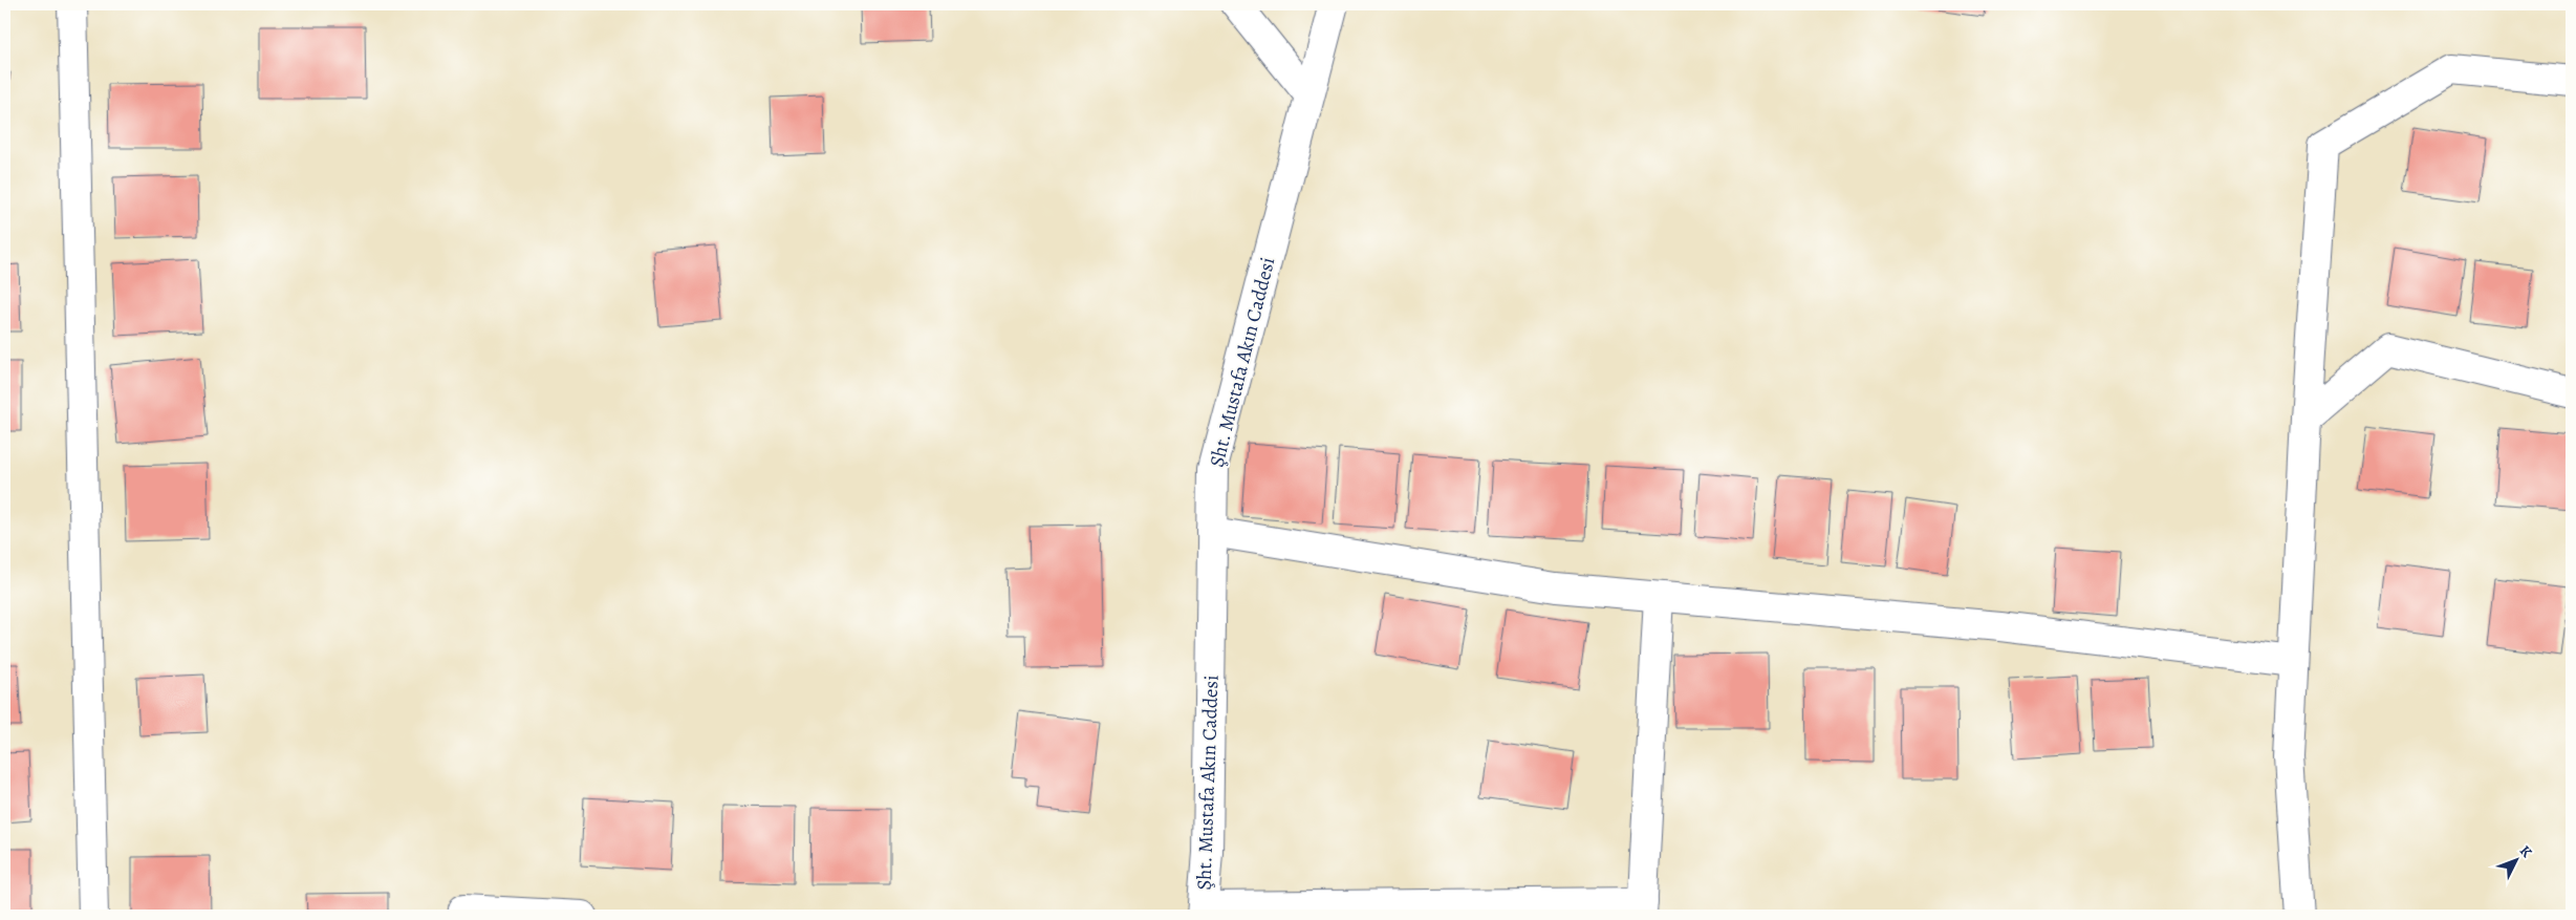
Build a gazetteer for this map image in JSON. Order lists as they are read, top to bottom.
{
  "streets": {
    "street": ["Şht. Mustafa Akın Caddesi"]
  },
  "north": "top right"
}
